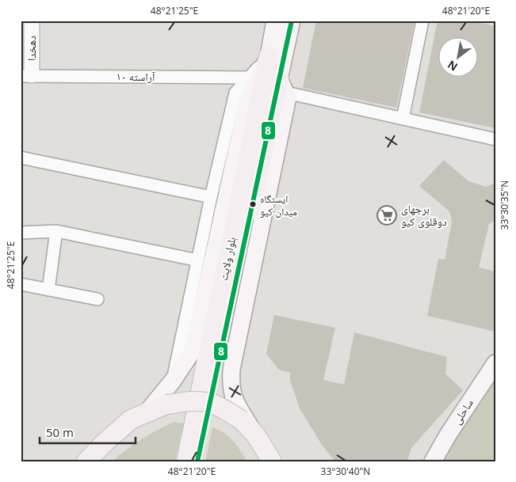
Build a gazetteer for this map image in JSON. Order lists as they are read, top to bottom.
{
  "streets": {
    "main road": ["بلوار ولایت", "ساحلی"],
    "street": ["دهخدا", "آراسته ۱۰"]
  },
  "crossings": [
    ["دهخدا", "آراسته ۱۰"]
  ],
  "places": {
    "other": ["ایستگاه میدان کیو"],
    "supermarket": ["برجهای دوقلوی کیو"]
  },
  "lines": ["transit line 8"],
  "scale_bar": "50 m",
  "north": "bottom left",
  "coordinates": [
    "48°21'25\"E",
    "48°21'20\"E",
    "33°30'35\"N",
    "33°30'40\"N"
  ]
}
